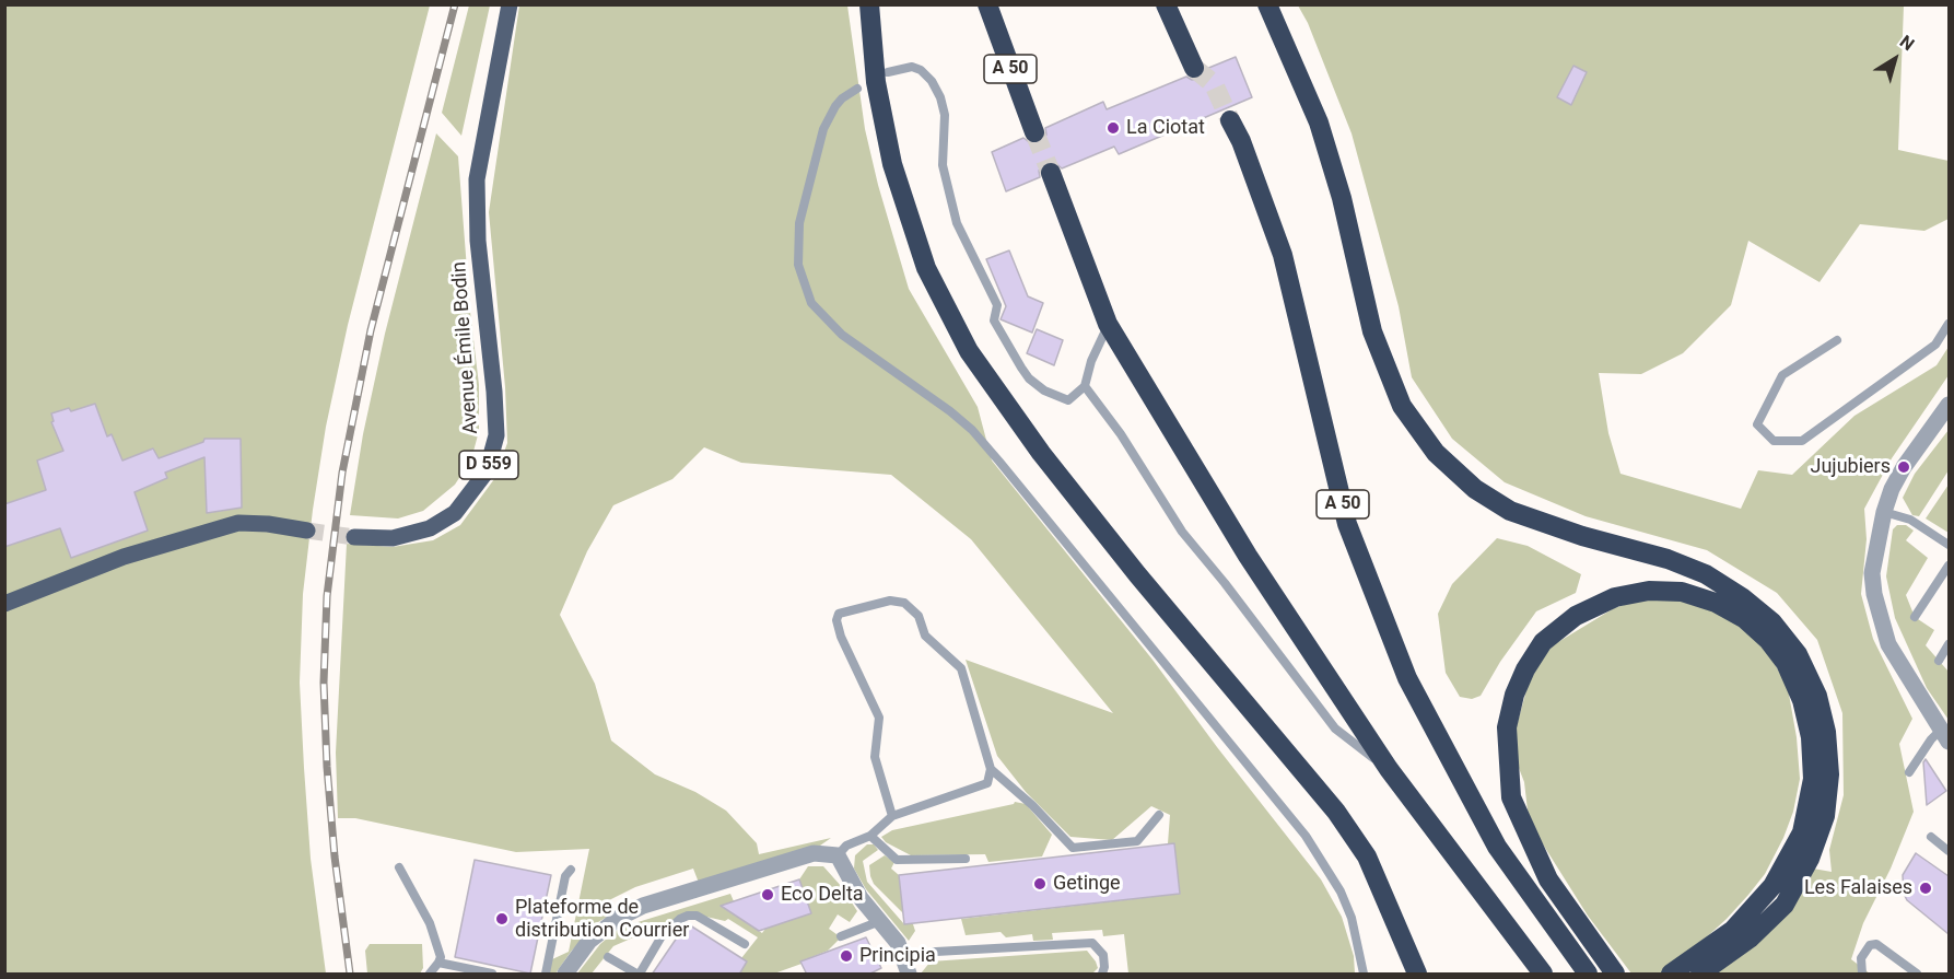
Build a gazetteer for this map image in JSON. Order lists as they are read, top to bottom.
{
  "streets": {
    "highway": ["A 50"],
    "main road": ["Avenue Émile Bodin", "D 559"]
  },
  "places": [
    "La Ciotat",
    "Jujubiers",
    "Getinge",
    "Les Falaises",
    "Eco Delta",
    "Plateforme de distribution Courrier",
    "Principia"
  ],
  "north": "top right"
}
